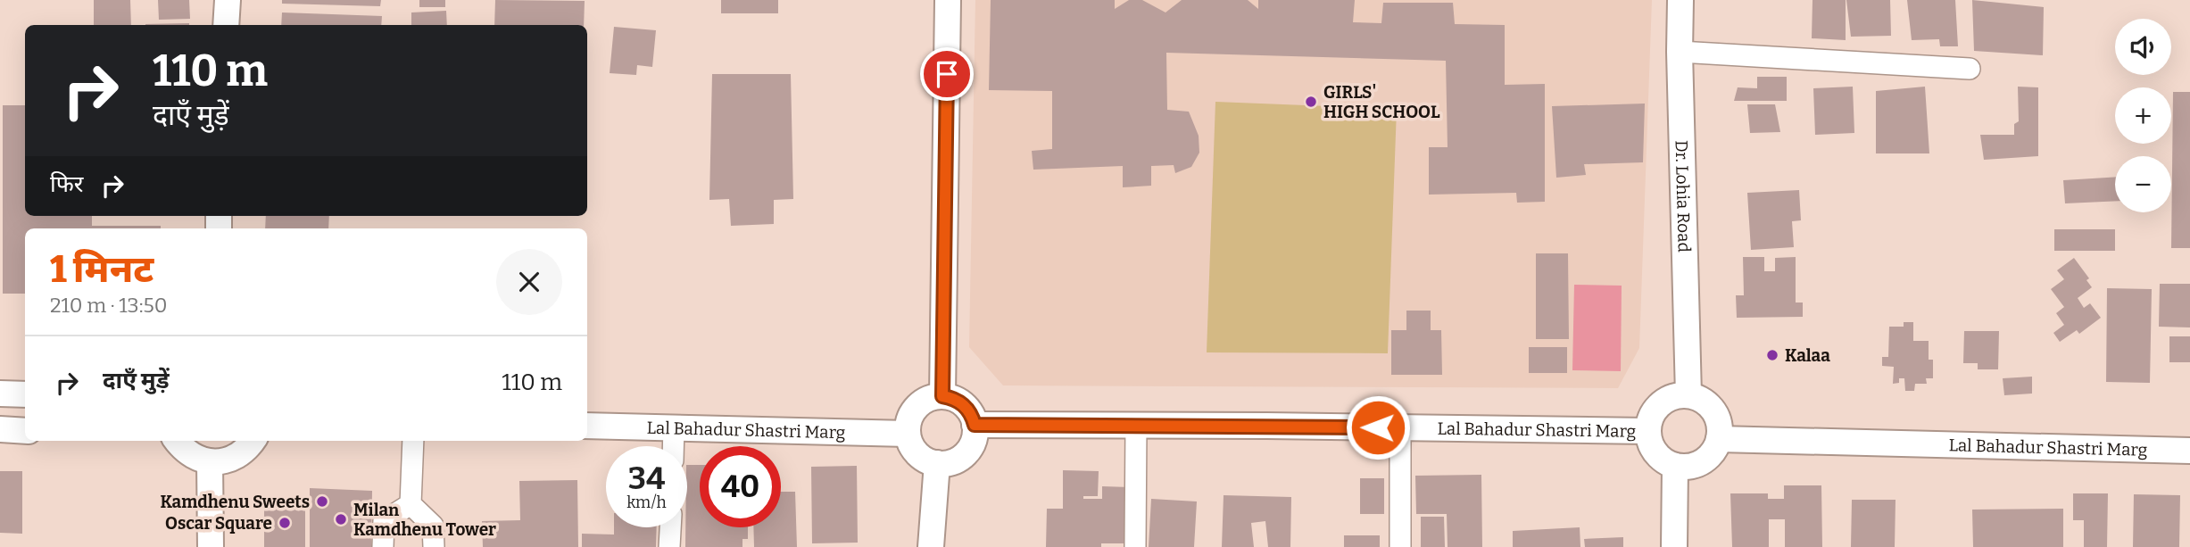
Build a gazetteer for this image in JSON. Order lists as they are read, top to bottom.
{
  "streets": {
    "street": ["Dr. Lohia Road", "Lal Bahadur Shastri Marg"]
  },
  "crossings": [
    ["Dr. Lohia Road", "Lal Bahadur Shastri Marg"]
  ],
  "places": [
    "GIRLS' HIGH SCHOOL",
    "Kalaa",
    "Kamdhenu Sweets",
    "Milan Kamdhenu Tower",
    "Oscar Square"
  ],
  "page": {
    "map_buttons": ["+", "−"],
    "turn": ["110 m", "दाएँ मुड़ें"],
    "then": "फिर",
    "heading": ["1 मिनट", "210 m · 13:50"],
    "list": [
      {
        "name": "दाएँ मुड़ें",
        "value": "110 m"
      }
    ],
    "speed": "34 km/h",
    "limit": "40"
  }
}
